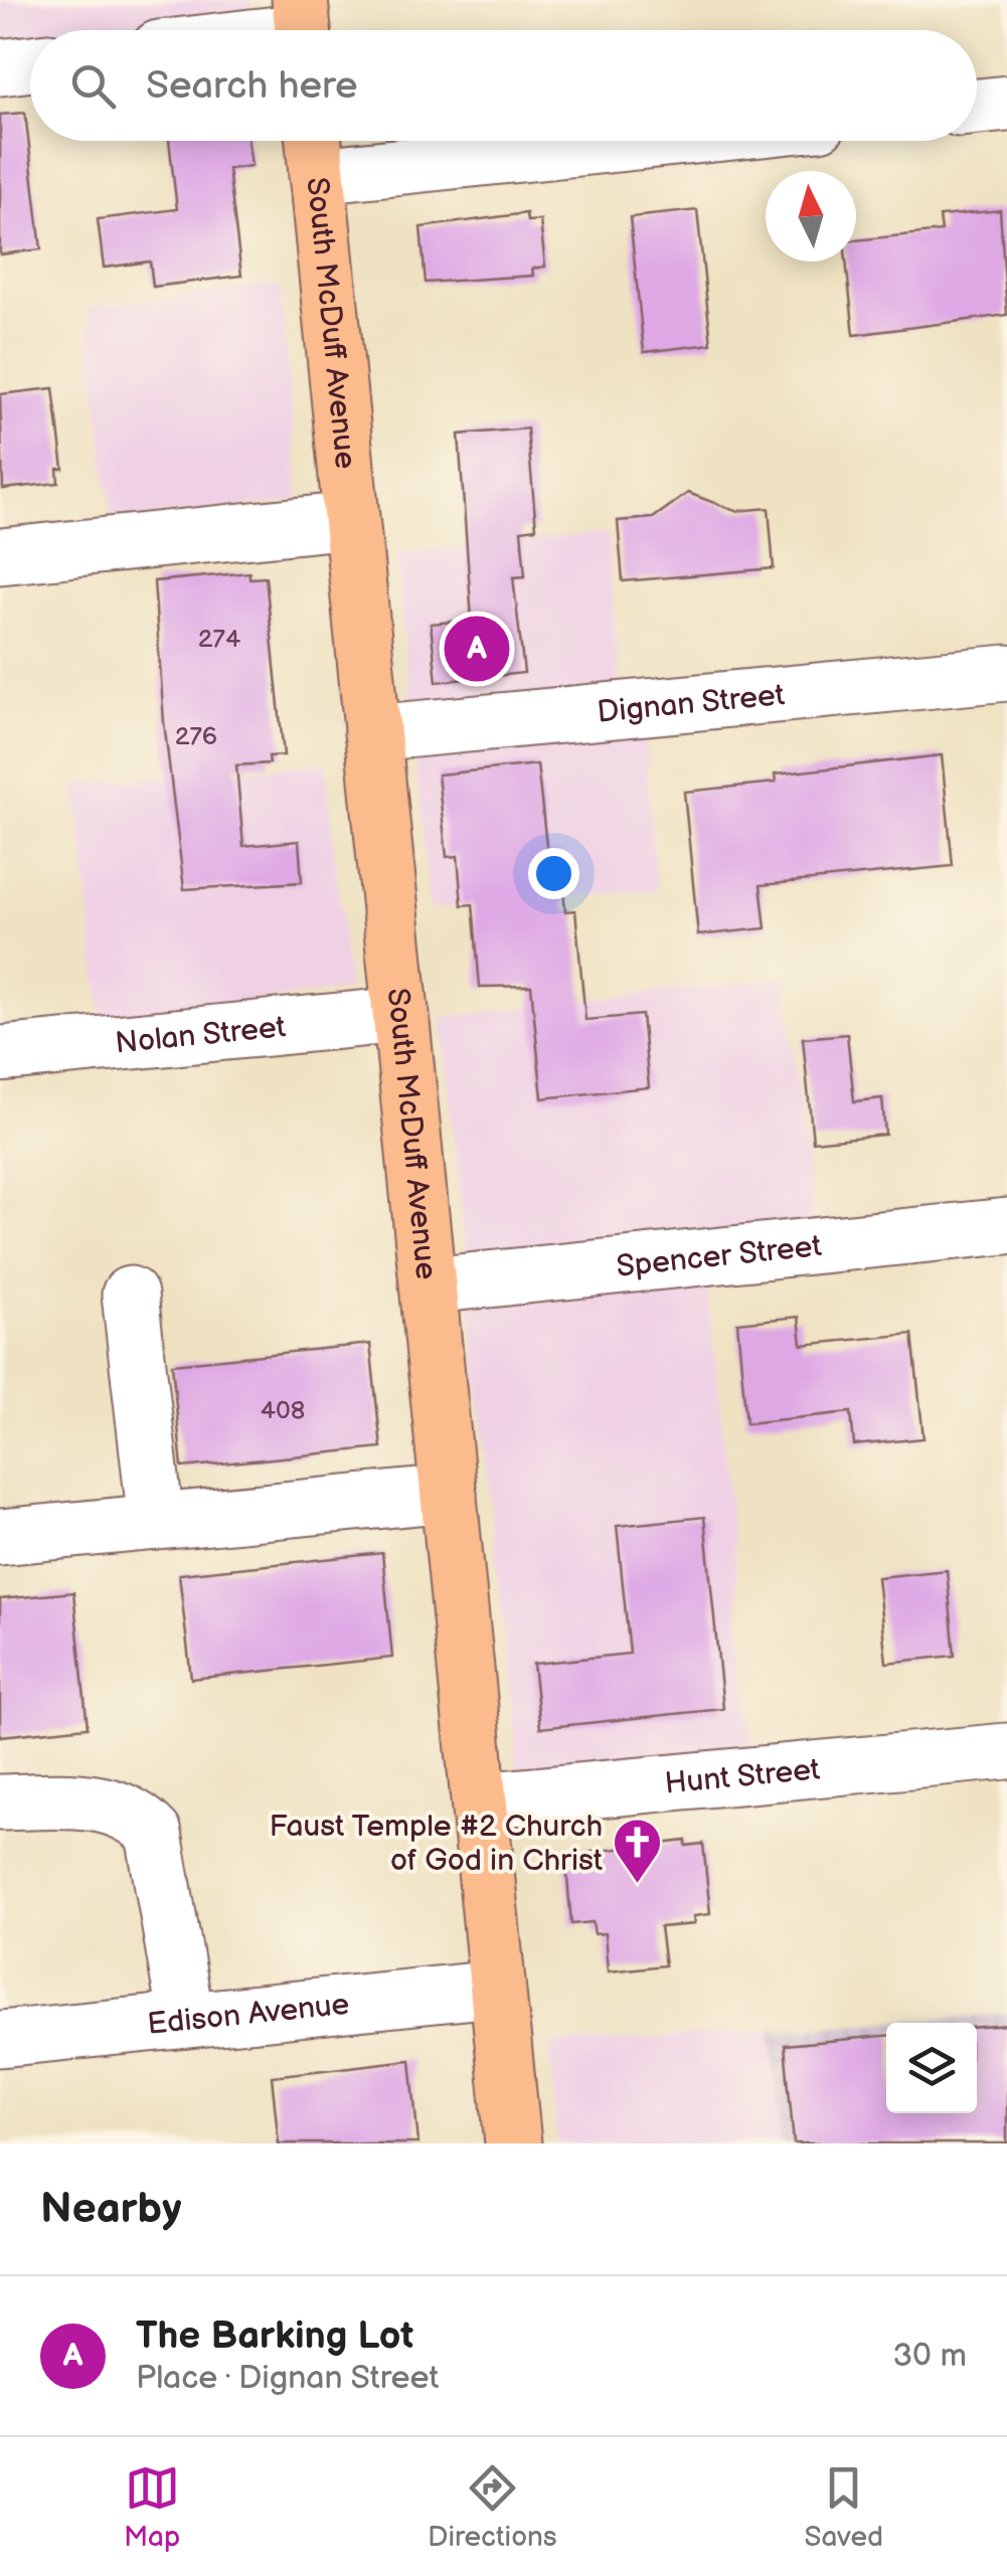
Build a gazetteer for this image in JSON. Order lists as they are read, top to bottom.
{
  "streets": {
    "main road": ["South McDuff Avenue"],
    "street": [
      "Dignan Street",
      "Nolan Street",
      "Spencer Street",
      "Hunt Street",
      "Edison Avenue"
    ]
  },
  "crossings": [
    ["South McDuff Avenue", "Dignan Street"],
    ["South McDuff Avenue", "Nolan Street"],
    ["South McDuff Avenue", "Spencer Street"],
    ["South McDuff Avenue", "Hunt Street"],
    ["South McDuff Avenue", "Edison Avenue"]
  ],
  "places": {
    "church": ["Faust Temple #2 Church of God in Christ"]
  },
  "house_numbers": ["274", "276", "408"],
  "north": "top",
  "page": {
    "search": "Search here",
    "pins": "A",
    "heading": "Nearby",
    "list": [
      {
        "mark": "A",
        "name": "The Barking Lot",
        "note": "Place · Dignan Street",
        "value": "30 m"
      }
    ],
    "nav": ["Map", "Directions", "Saved"]
  }
}
